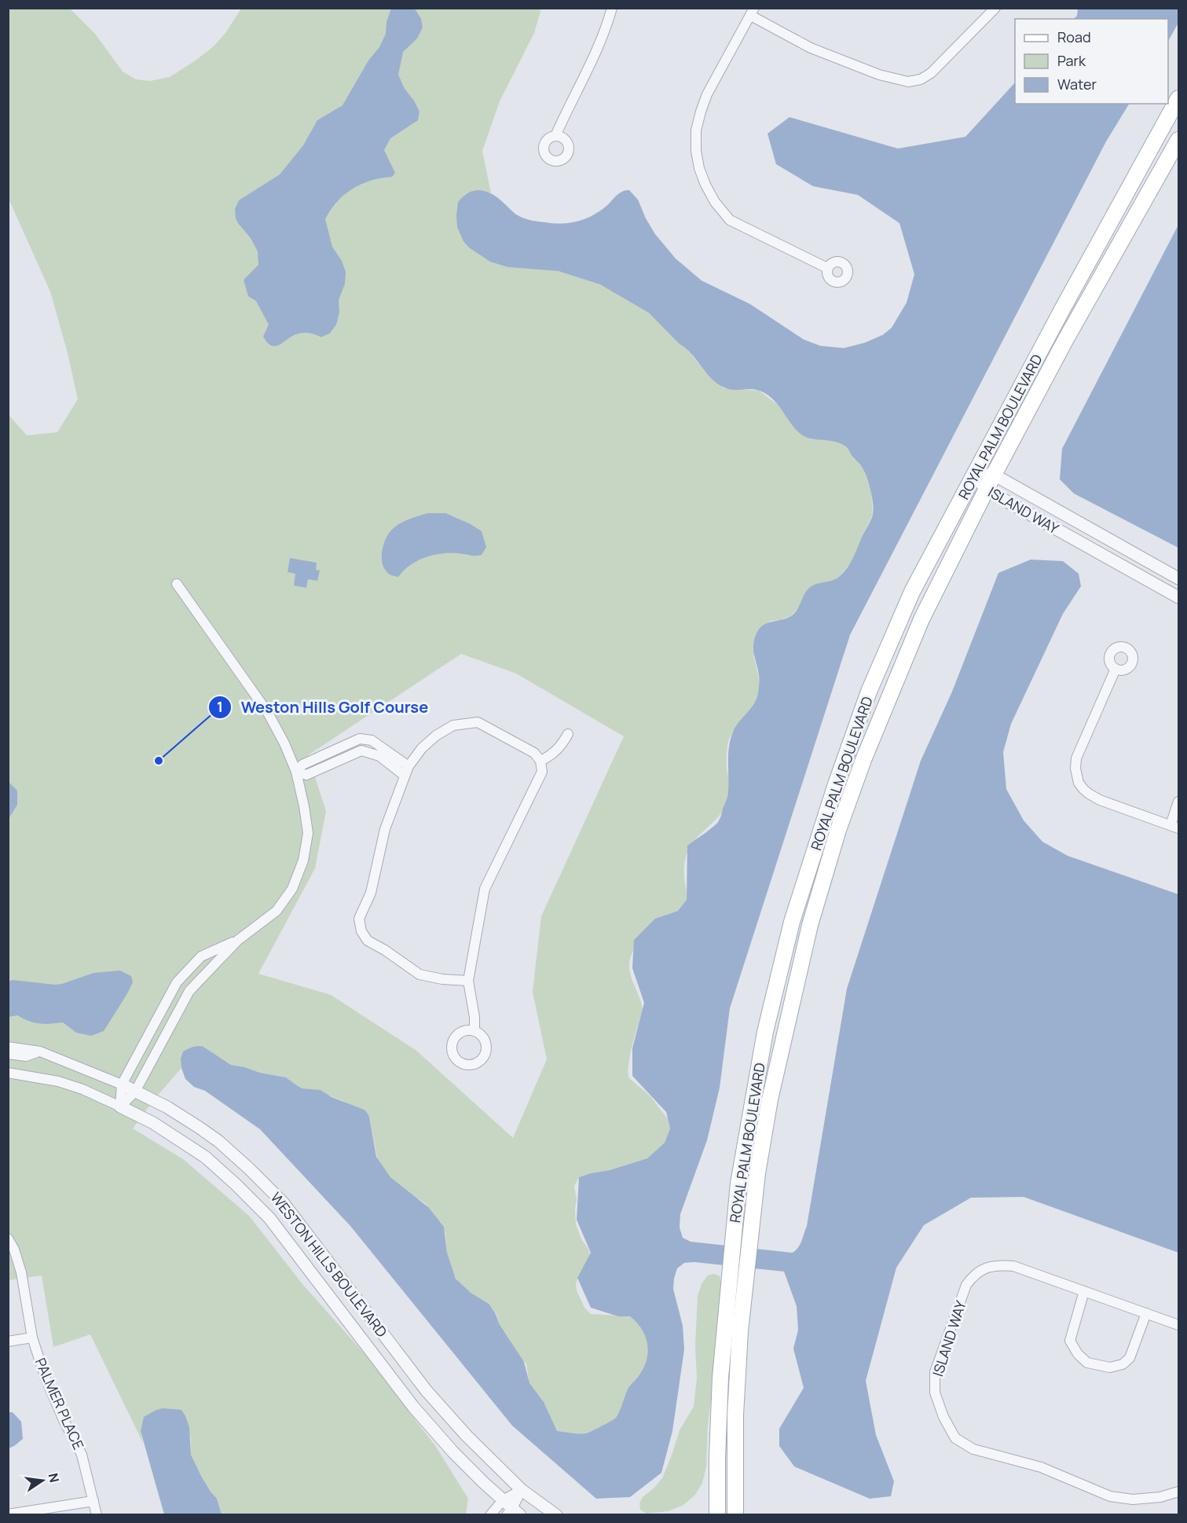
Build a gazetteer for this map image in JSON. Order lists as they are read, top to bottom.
{
  "streets": {
    "main road": ["ROYAL PALM BOULEVARD"],
    "street": ["ISLAND WAY", "WESTON HILLS BOULEVARD", "PALMER PLACE"]
  },
  "crossings": [
    ["ROYAL PALM BOULEVARD", "ISLAND WAY"]
  ],
  "places": ["Weston Hills Golf Course"],
  "legend": ["Road", "Park", "Water"],
  "north": "right"
}
